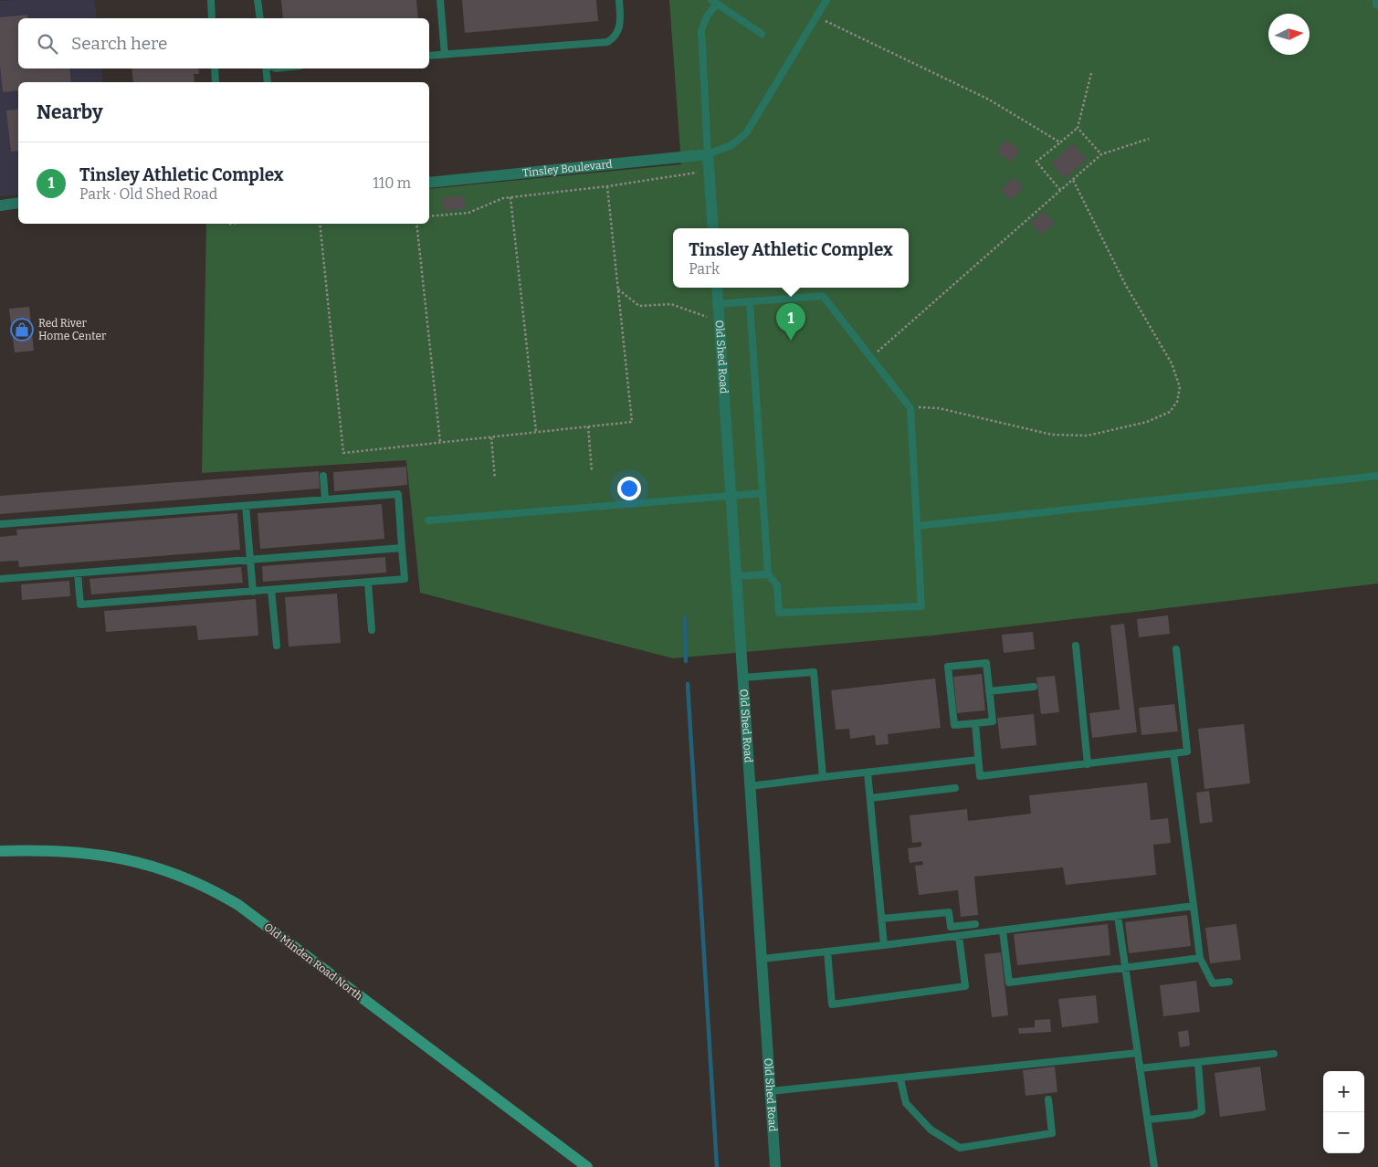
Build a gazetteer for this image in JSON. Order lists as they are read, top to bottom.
{
  "streets": {
    "street": ["Tinsley Boulevard", "Old Shed Road", "Old Minden Road North"]
  },
  "places": {
    "shop": ["Red River Home Center"]
  },
  "north": "right",
  "page": {
    "search": "Search here",
    "heading": "Nearby",
    "list": [
      {
        "mark": "1",
        "name": "Tinsley Athletic Complex",
        "note": "Park · Old Shed Road",
        "value": "110 m"
      }
    ],
    "popup": ["Tinsley Athletic Complex", "Park"],
    "pins": "1",
    "map_buttons": ["+", "−"]
  }
}
